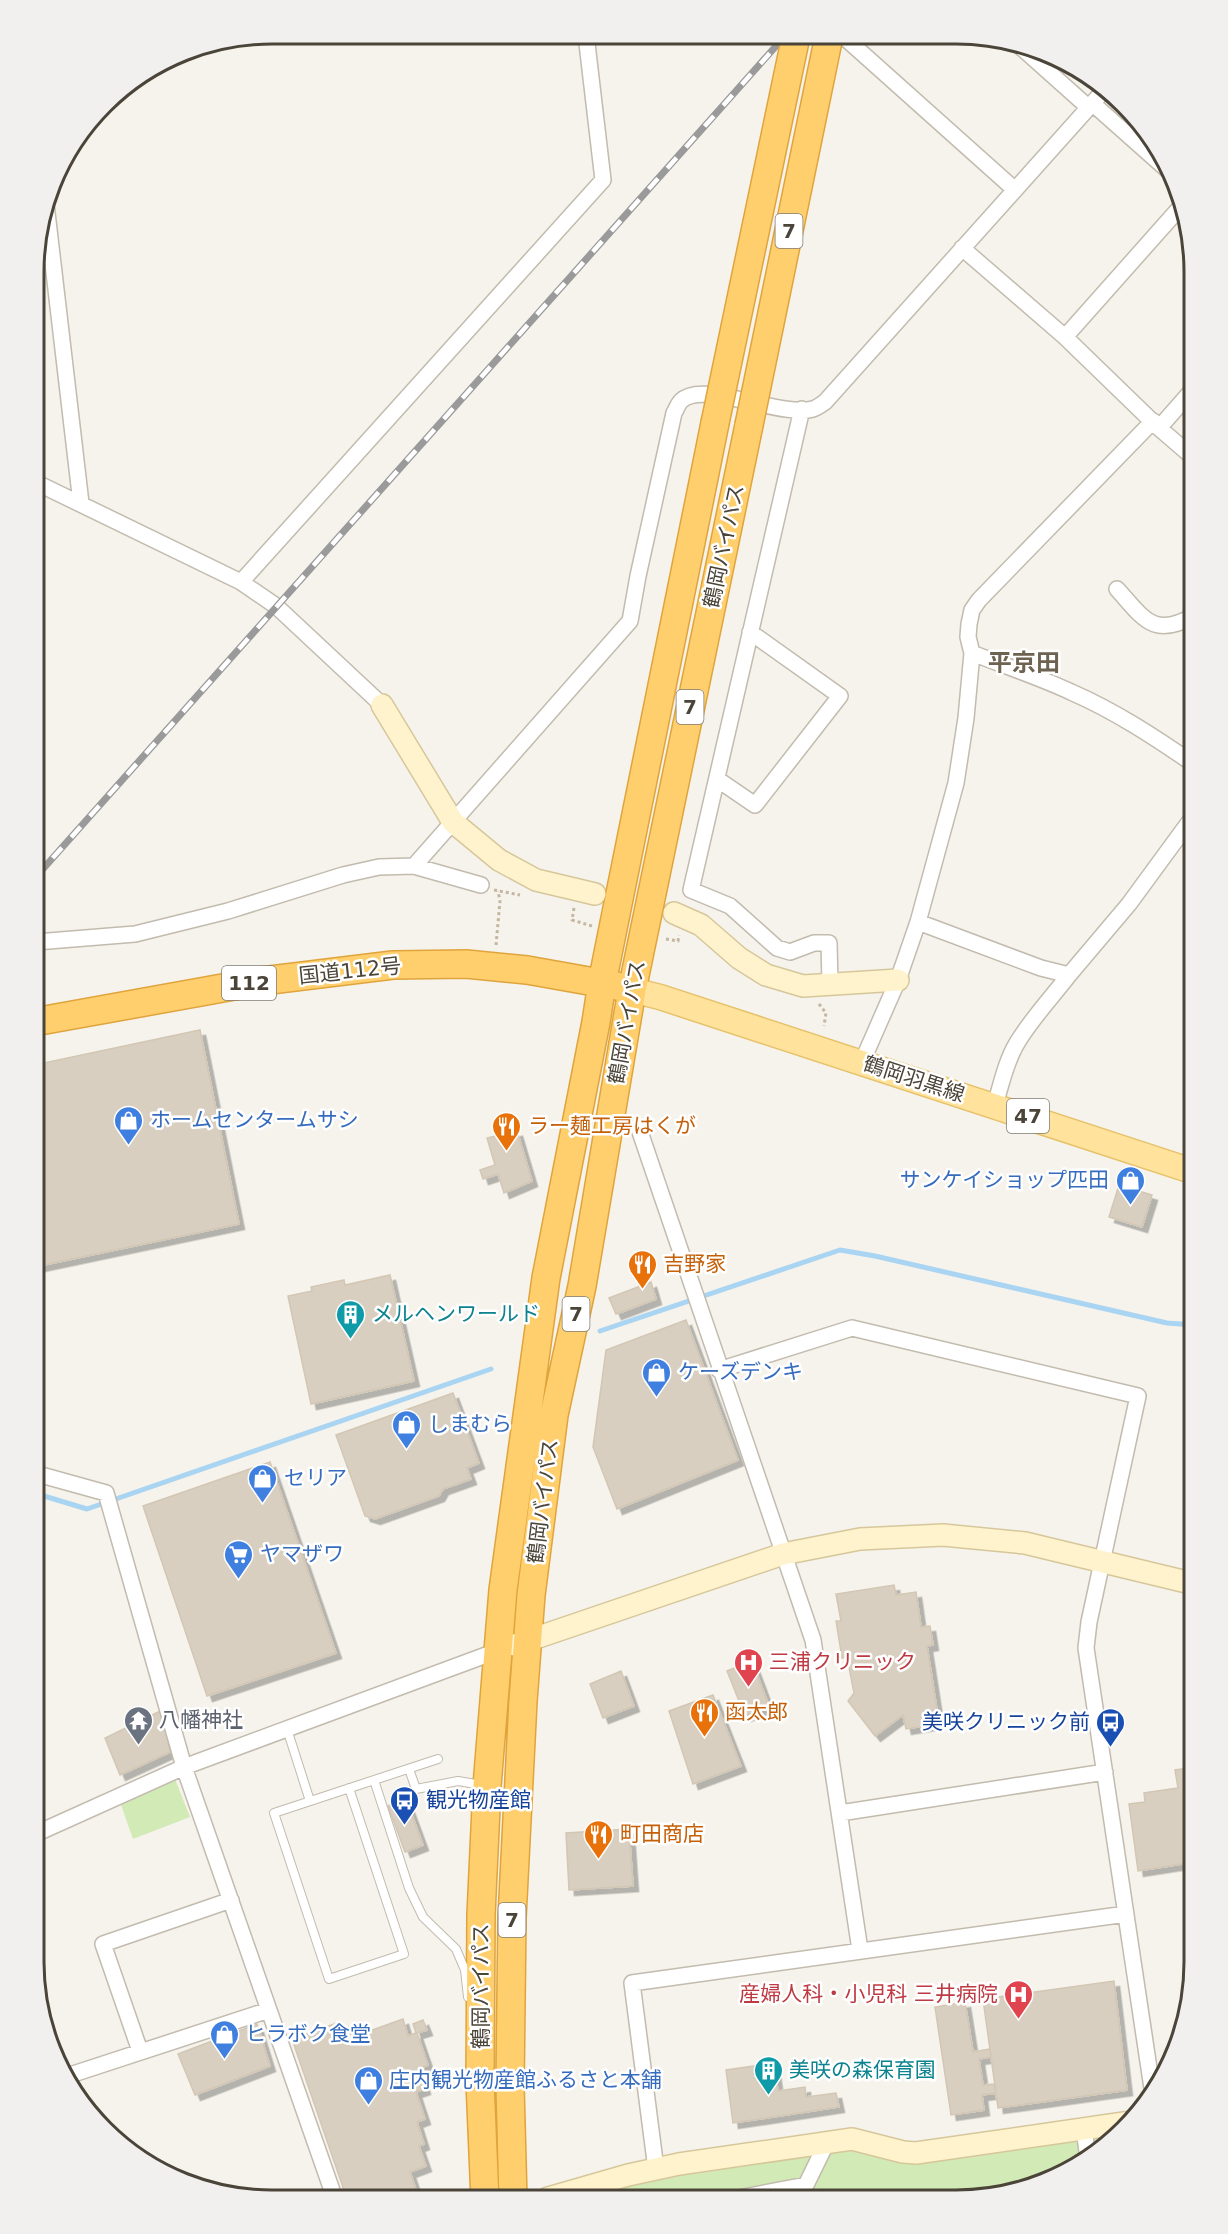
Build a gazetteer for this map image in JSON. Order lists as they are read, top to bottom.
{
  "streets": {
    "highway": [
      "7",
      "鶴岡バイパス",
      "国道112号",
      "112"
    ],
    "main road": ["鶴岡羽黒線", "47"]
  },
  "crossings": [
    ["鶴岡バイパス", "国道112号"],
    ["鶴岡バイパス", "鶴岡羽黒線"],
    ["国道112号", "鶴岡羽黒線"]
  ],
  "districts": ["平京田"],
  "places": {
    "shop": [
      "ホームセンタームサシ",
      "サンケイショップ匹田",
      "ケーズデンキ",
      "しまむら",
      "セリア",
      "ヒラボク食堂",
      "庄内観光物産館ふるさと本舗"
    ],
    "restaurant": [
      "ラー麺工房はくが",
      "吉野家",
      "函太郎",
      "町田商店"
    ],
    "building": ["メルヘンワールド", "美咲の森保育園"],
    "supermarket": ["ヤマザワ"],
    "hospital": ["三浦クリニック", "産婦人科・小児科 三井病院"],
    "temple": ["八幡神社"],
    "bus stop": ["美咲クリニック前", "観光物産館"]
  }
}
